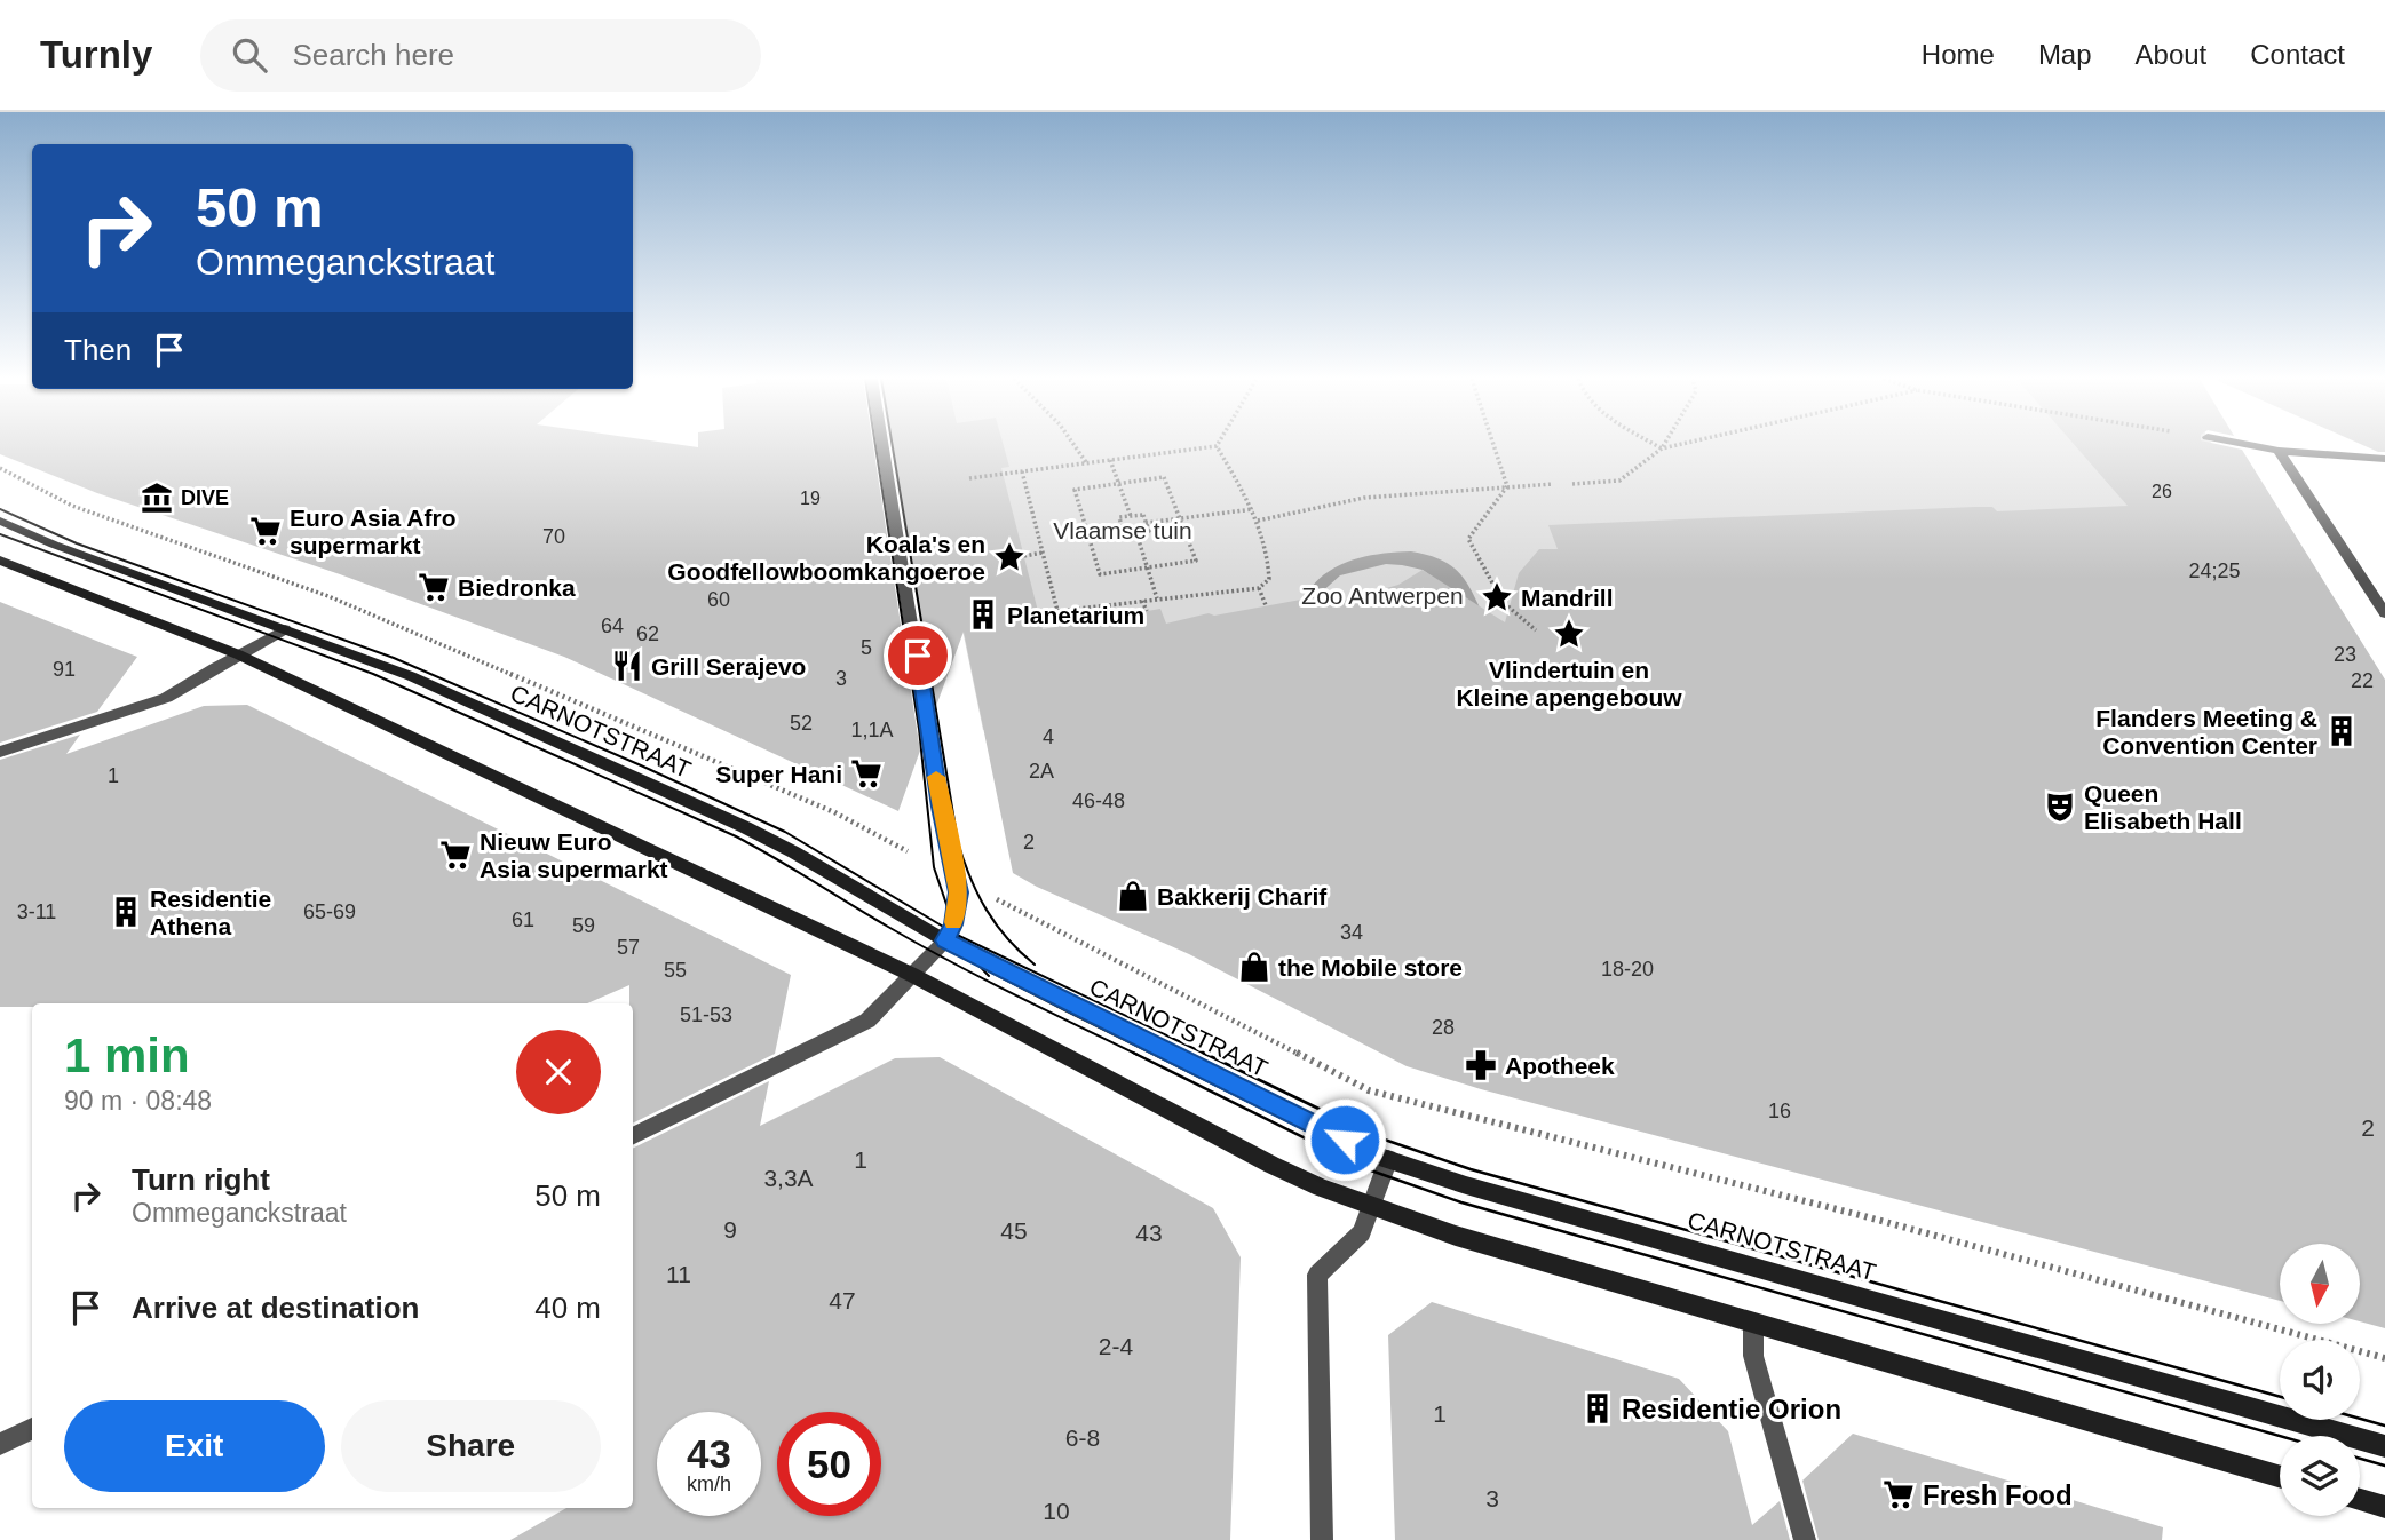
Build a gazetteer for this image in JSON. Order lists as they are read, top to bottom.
{
  "streets": {
    "main road": ["CARNOTSTRAAT"]
  },
  "parks": ["Vlaamse tuin", "Zoo Antwerpen"],
  "places": {
    "museum": ["DIVE"],
    "supermarket": [
      "Euro Asia Afro supermarkt",
      "Biedronka",
      "Super Hani",
      "Nieuw Euro Asia supermarkt",
      "Fresh Food"
    ],
    "place": ["Koala's en Goodfellowboomkangoeroe", "Mandrill", "Vlindertuin en Kleine apengebouw"],
    "building": [
      "Planetarium",
      "Flanders Meeting & Convention Center",
      "Residentie Athena",
      "Residentie Orion"
    ],
    "restaurant": ["Grill Serajevo"],
    "theatre": ["Queen Elisabeth Hall"],
    "shop": ["Bakkerij Charif", "the Mobile store"],
    "pharmacy": ["Apotheek"]
  },
  "house_numbers": [
    "26",
    "19",
    "70",
    "24;25",
    "60",
    "64",
    "62",
    "5",
    "23",
    "91",
    "3",
    "22",
    "52",
    "1,1A",
    "4",
    "2A",
    "1",
    "46-48",
    "2",
    "3-11",
    "65-69",
    "61",
    "59",
    "34",
    "57",
    "18-20",
    "55",
    "51-53",
    "28",
    "16",
    "2",
    "1",
    "3,3A",
    "9",
    "45",
    "43",
    "11",
    "47",
    "2-4",
    "1",
    "6-8",
    "3",
    "10"
  ],
  "north": "bottom",
  "page": {
    "header": "Turnly",
    "search": "Search here",
    "nav": [
      "Home",
      "Map",
      "About",
      "Contact"
    ],
    "turn": ["50 m", "Ommeganckstraat"],
    "then": "Then",
    "heading": ["1 min", "90 m · 08:48"],
    "list": [
      {
        "name": "Turn right",
        "note": "Ommeganckstraat",
        "value": "50 m"
      },
      {
        "name": "Arrive at destination",
        "value": "40 m"
      }
    ],
    "buttons": ["Exit", "Share"],
    "speed": "43 km/h",
    "limit": "50"
  }
}
